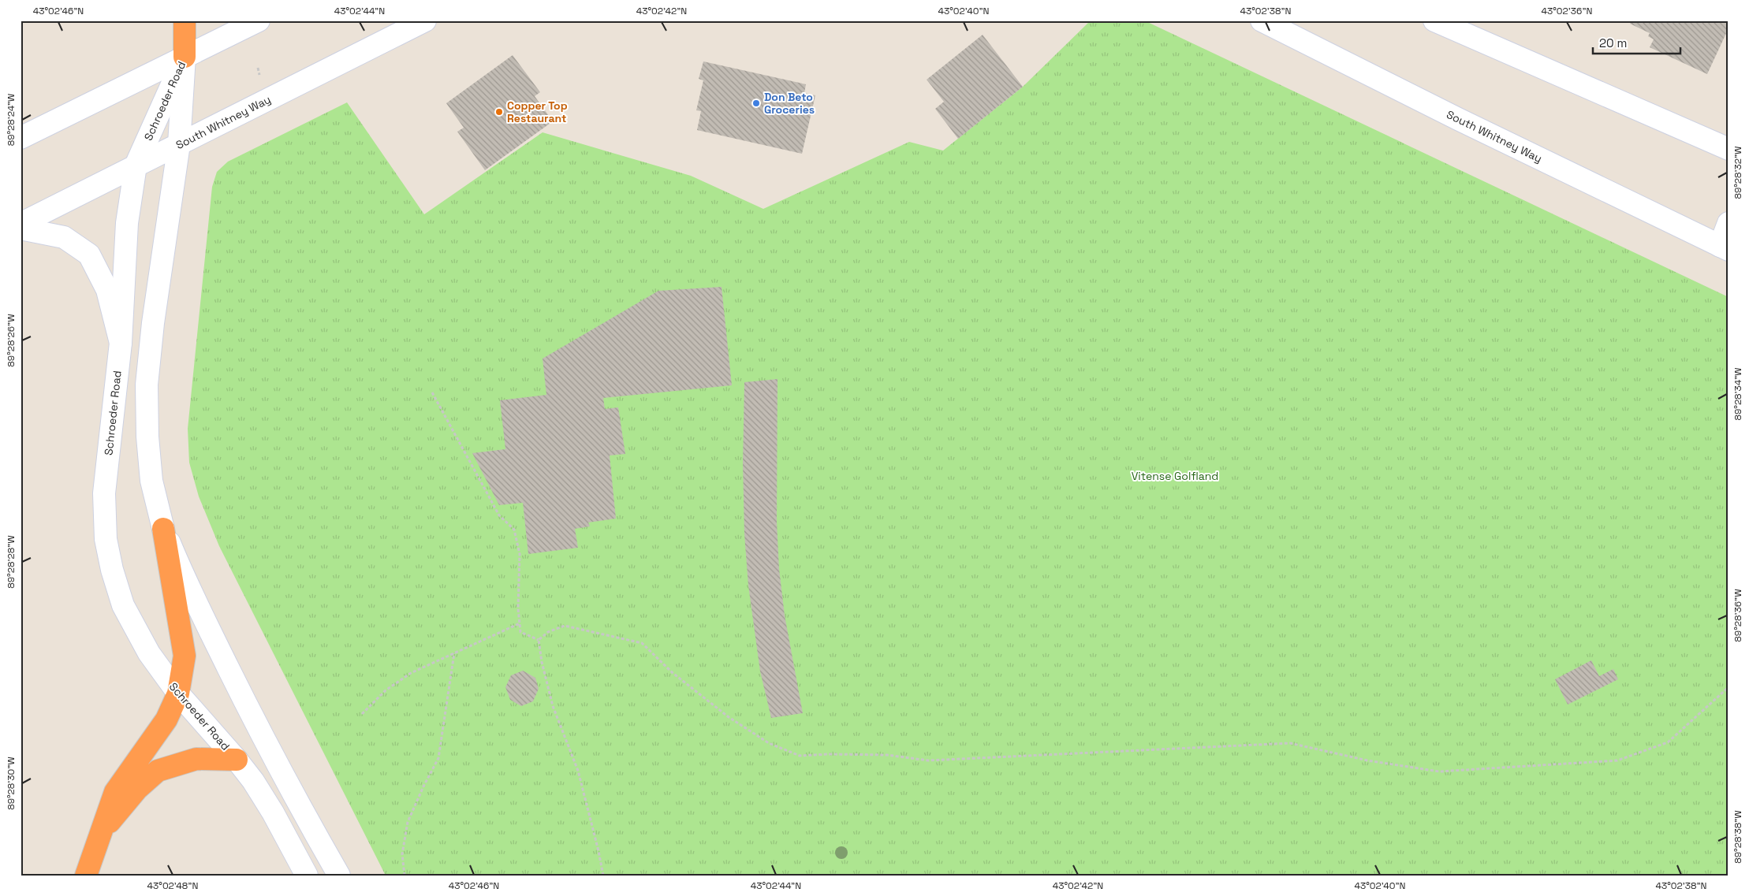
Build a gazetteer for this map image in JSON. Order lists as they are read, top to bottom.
{
  "streets": {
    "main road": ["Schroeder Road", "South Whitney Way"]
  },
  "crossings": [
    ["Schroeder Road", "South Whitney Way"]
  ],
  "parks": ["Vitense Golfland"],
  "places": ["Don Beto Groceries", "Copper Top Restaurant"],
  "scale_bar": "20 m",
  "coordinates": [
    "43°02'46\"N",
    "43°02'44\"N",
    "43°02'42\"N",
    "43°02'40\"N",
    "43°02'38\"N",
    "43°02'36\"N",
    "89°28'24\"W",
    "89°28'32\"W",
    "89°28'26\"W",
    "89°28'34\"W",
    "89°28'28\"W",
    "89°28'36\"W",
    "89°28'30\"W",
    "89°28'38\"W",
    "43°02'48\"N"
  ]
}
